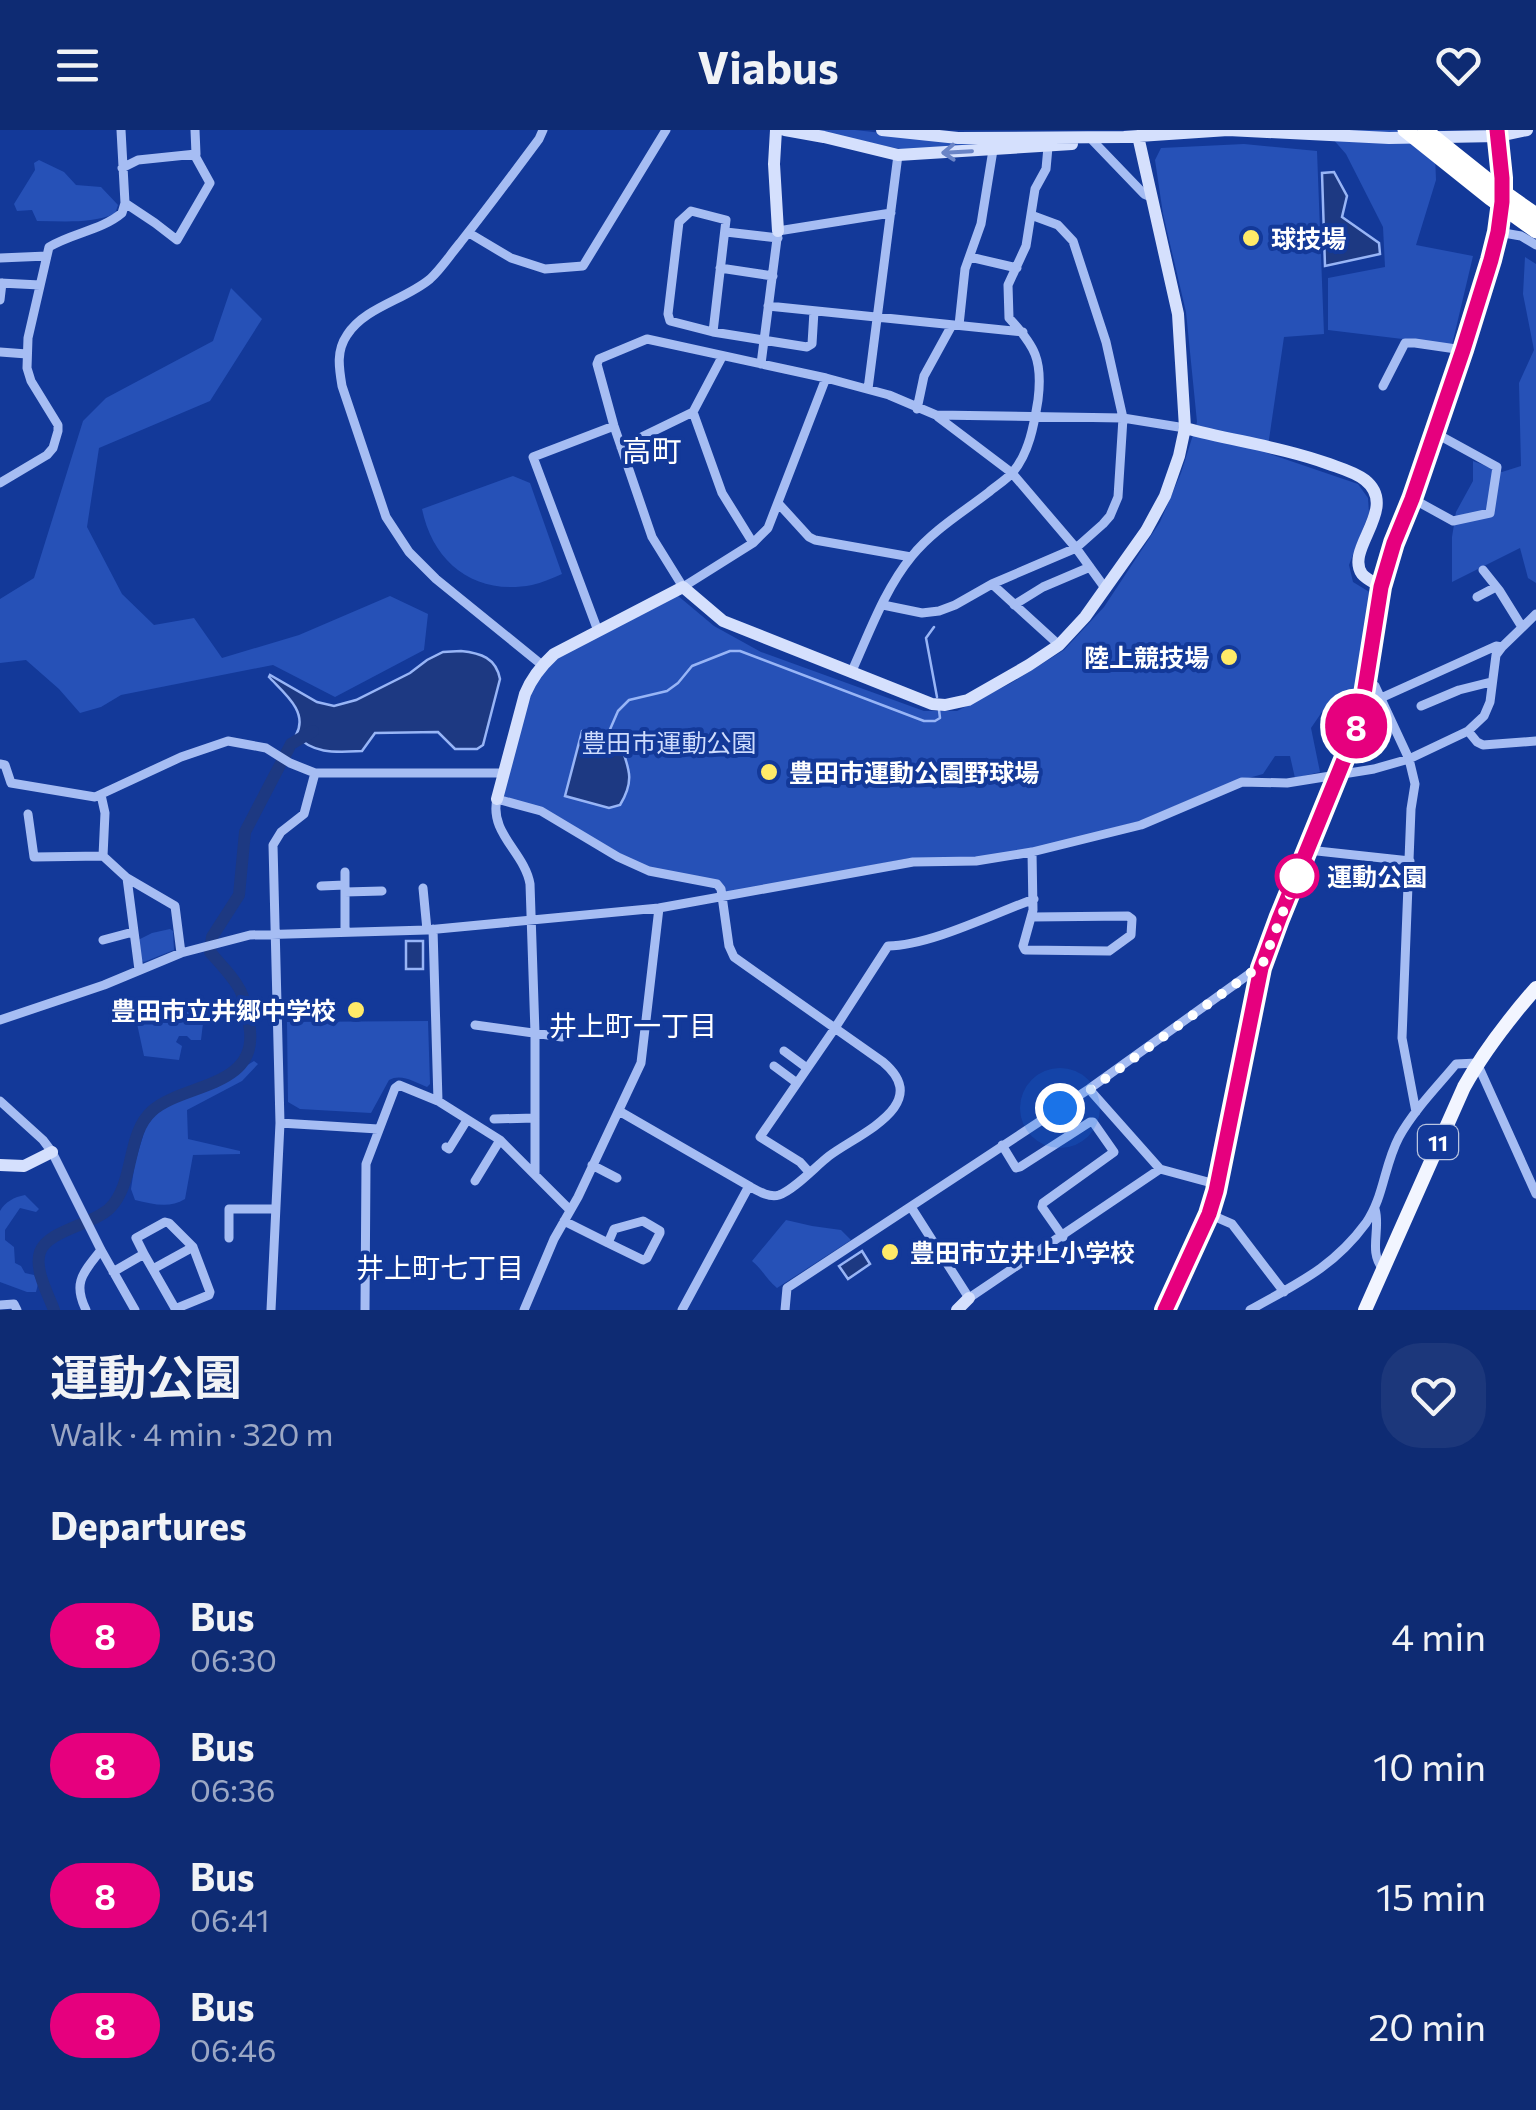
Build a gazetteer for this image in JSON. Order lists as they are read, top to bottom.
{
  "streets": {
    "main road": ["11"]
  },
  "districts": ["高町", "井上町一丁目", "井上町七丁目"],
  "parks": ["豊田市運動公園"],
  "places": [
    "球技場",
    "陸上競技場",
    "豊田市運動公園野球場",
    "運動公園",
    "豊田市立井郷中学校",
    "豊田市立井上小学校"
  ],
  "lines": ["bus line 8"],
  "page": {
    "header": "Viabus",
    "on_map": "8",
    "heading": [
      ["運動公園", "Walk · 4 min · 320 m"],
      "Departures"
    ],
    "list": [
      {
        "mark": "8",
        "name": "Bus",
        "note": "06:30",
        "value": "4 min"
      },
      {
        "mark": "8",
        "name": "Bus",
        "note": "06:36",
        "value": "10 min"
      },
      {
        "mark": "8",
        "name": "Bus",
        "note": "06:41",
        "value": "15 min"
      },
      {
        "mark": "8",
        "name": "Bus",
        "note": "06:46",
        "value": "20 min"
      }
    ]
  }
}
